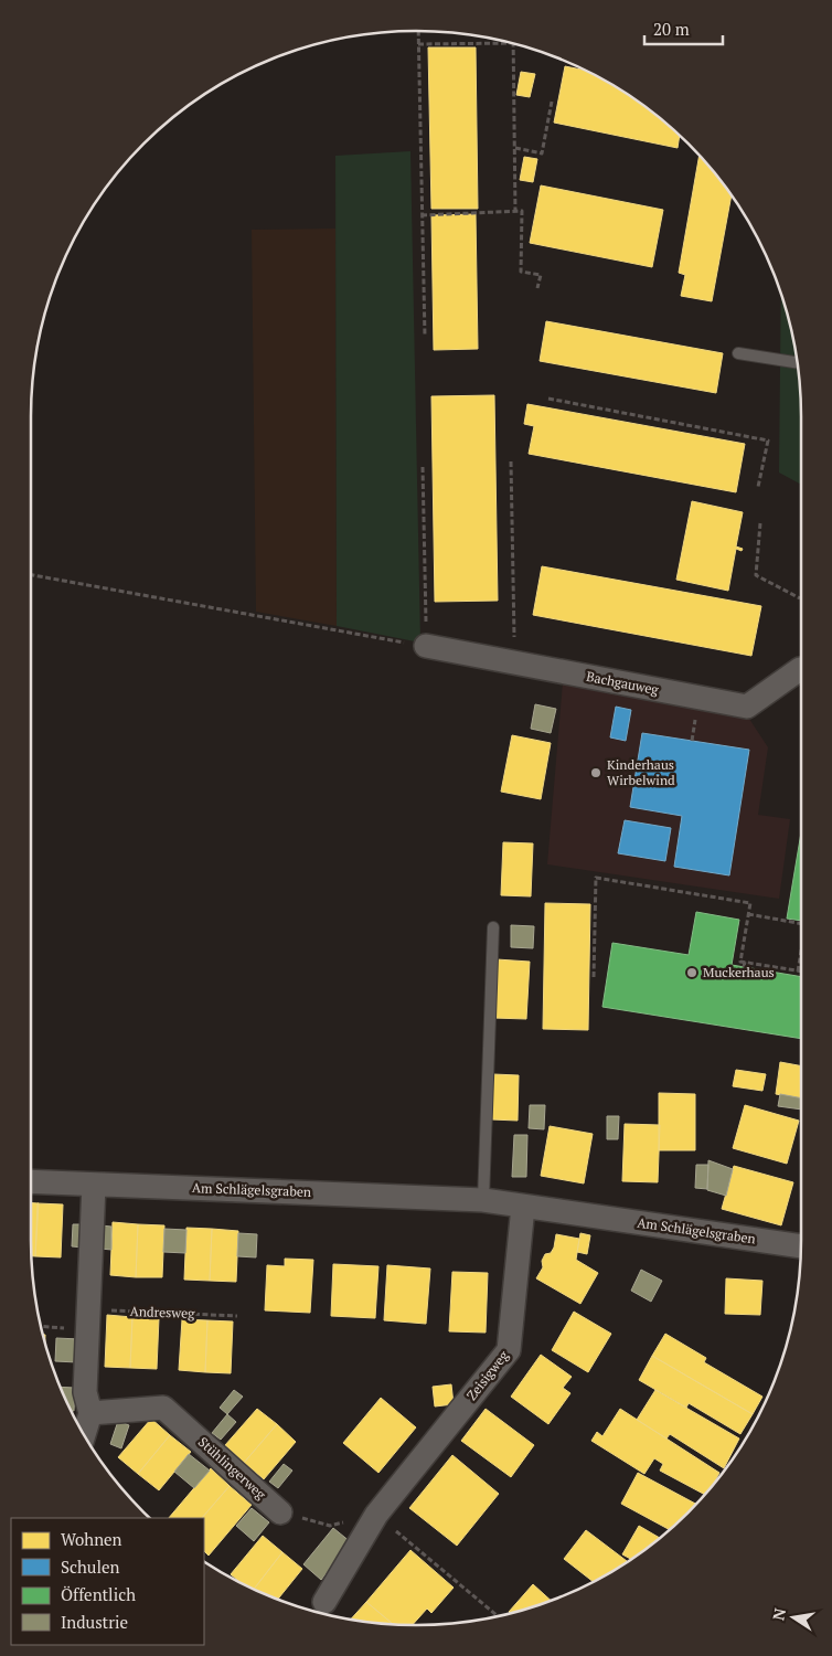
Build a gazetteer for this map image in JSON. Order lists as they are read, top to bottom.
{
  "streets": {
    "street": [
      "Bachgauweg",
      "Am Schlägelsgraben",
      "Zeisigweg",
      "Stühlingerweg"
    ],
    "path": ["Andresweg"]
  },
  "crossings": [
    ["Am Schlägelsgraben", "Zeisigweg"]
  ],
  "places": ["Kinderhaus Wirbelwind", "Muckerhaus"],
  "legend": [
    "Wohnen",
    "Schulen",
    "Öffentlich",
    "Industrie"
  ],
  "scale_bar": "20 m",
  "north": "left"
}
